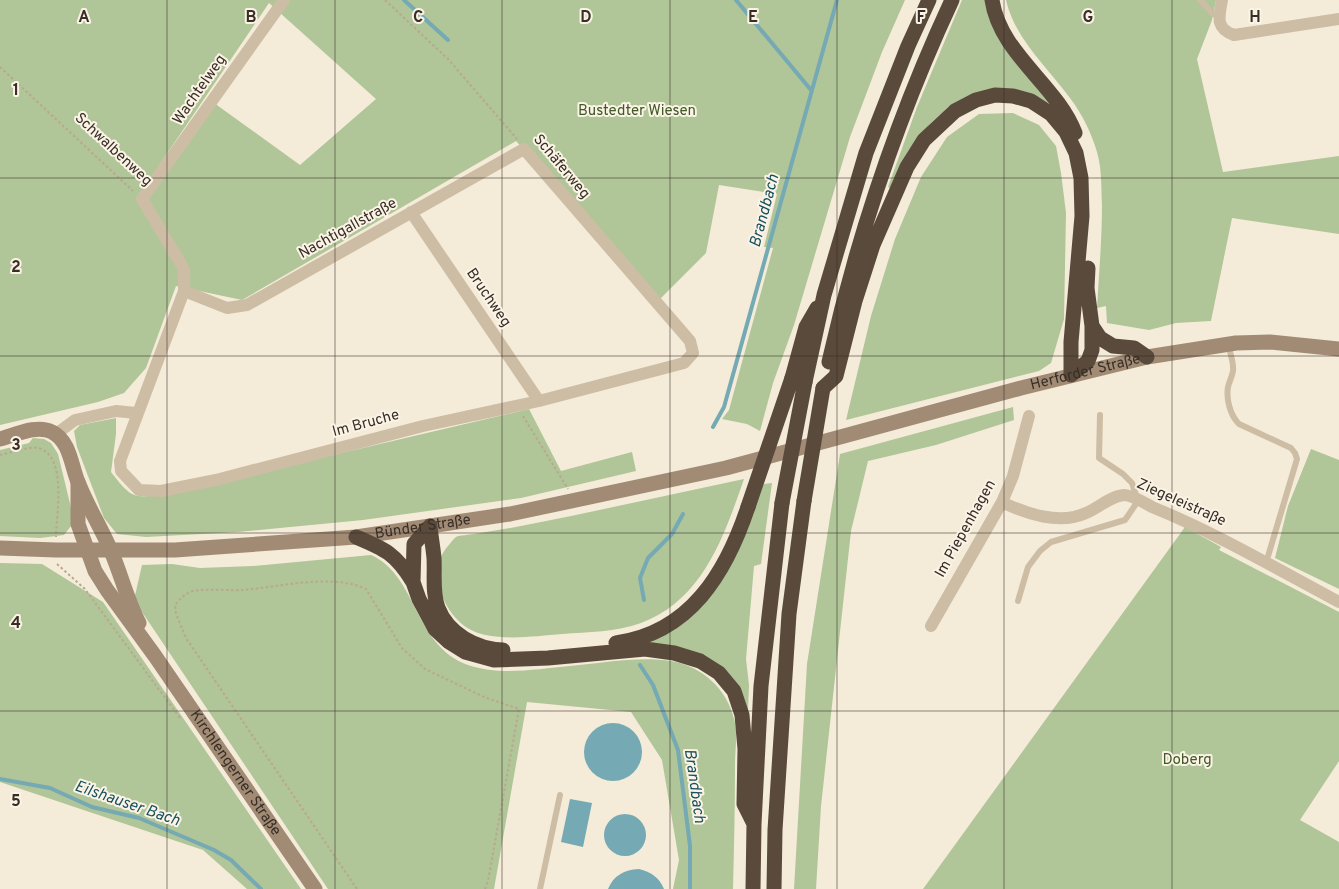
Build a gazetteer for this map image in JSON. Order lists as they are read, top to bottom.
{
  "streets": {
    "main road": ["Herforder Straße", "Bünder Straße", "Kirchlengerner Straße"],
    "street": [
      "Wachtelweg",
      "Schwalbenweg",
      "Schäferweg",
      "Nachtigallstraße",
      "Bruchweg",
      "Im Bruche",
      "Ziegeleistraße",
      "Im Piepenhagen"
    ]
  },
  "crossings": [
    ["Wachtelweg", "Schwalbenweg"],
    ["Schwalbenweg", "Nachtigallstraße"],
    ["Schwalbenweg", "Im Bruche"],
    ["Schäferweg", "Nachtigallstraße"],
    ["Schäferweg", "Im Bruche"],
    ["Nachtigallstraße", "Bruchweg"],
    ["Bruchweg", "Im Bruche"],
    ["Herforder Straße", "Bünder Straße"],
    ["Ziegeleistraße", "Im Piepenhagen"],
    ["Bünder Straße", "Kirchlengerner Straße"]
  ],
  "water": ["Brandbach", "Eilshauser Bach"],
  "parks": ["Bustedter Wiesen", "Doberg"],
  "grid": {
    "columns": [
      "A",
      "B",
      "C",
      "D",
      "E",
      "F",
      "G",
      "H"
    ],
    "rows": [
      "1",
      "2",
      "3",
      "4",
      "5"
    ]
  }
}
